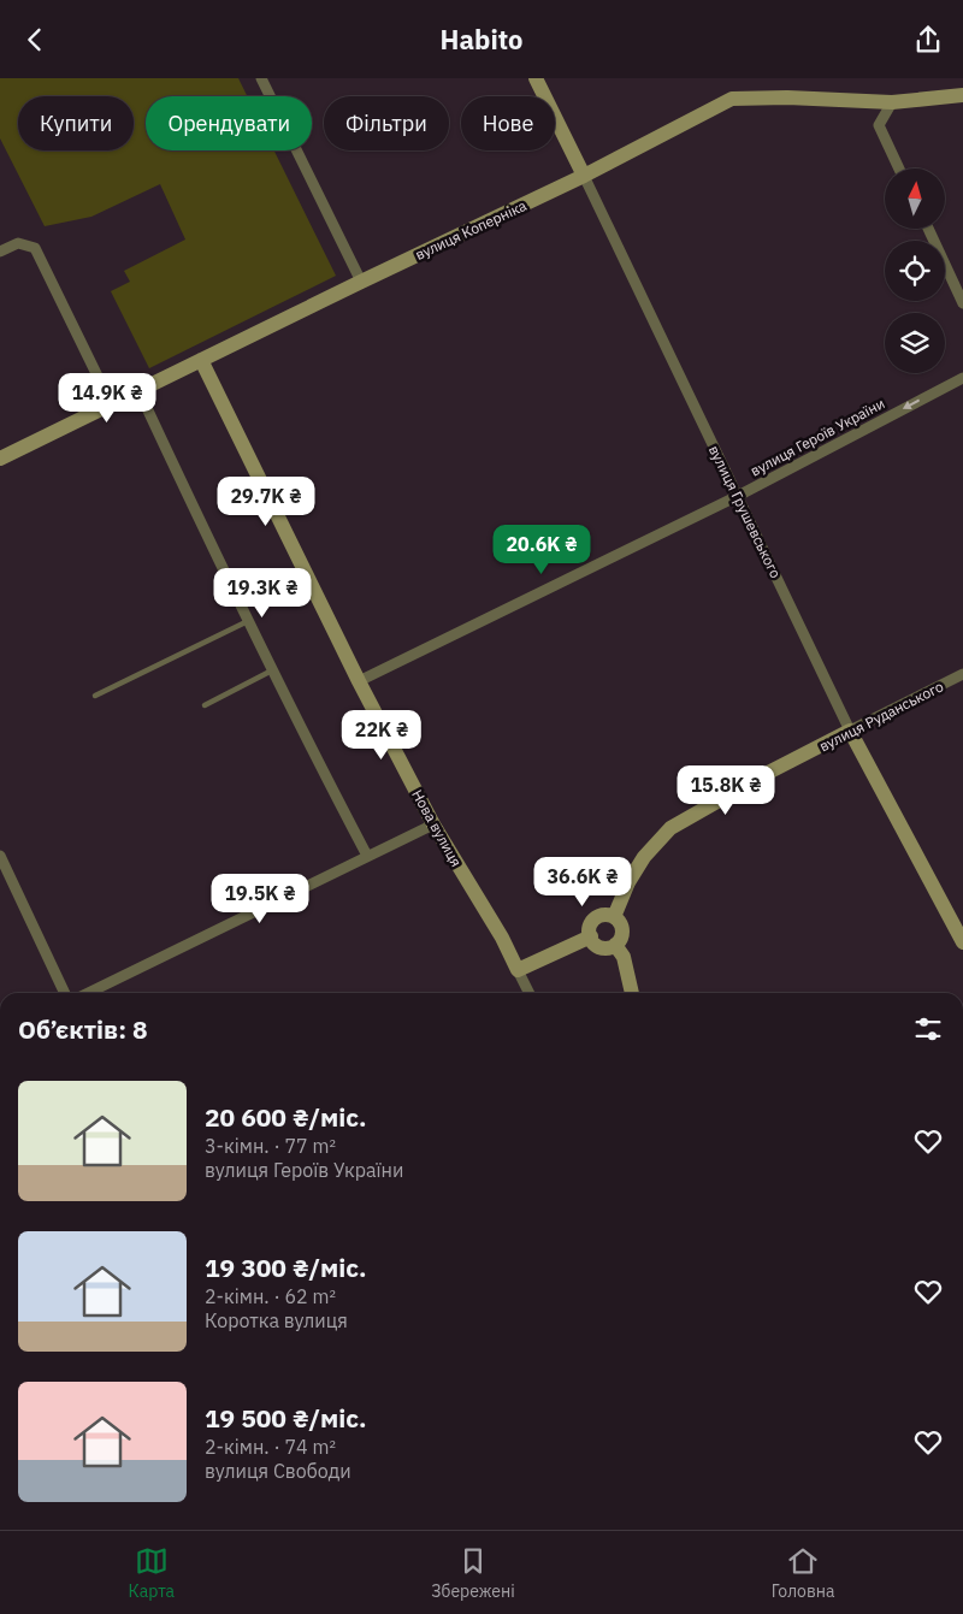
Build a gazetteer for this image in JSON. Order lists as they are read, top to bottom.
{
  "streets": {
    "street": [
      "вулиця Коперніка",
      "вулиця Героїв України",
      "вулиця Грушевського",
      "вулиця Руданського",
      "Нова вулиця"
    ]
  },
  "crossings": [
    ["вулиця Коперніка", "вулиця Грушевського"],
    ["вулиця Коперніка", "Нова вулиця"],
    ["вулиця Героїв України", "вулиця Грушевського"],
    ["вулиця Героїв України", "Нова вулиця"],
    ["вулиця Грушевського", "вулиця Руданського"]
  ],
  "one_way": ["вулиця Героїв України"],
  "north": "top",
  "page": {
    "header": "Habito",
    "chip": [
      "Купити",
      "Орендувати",
      "Фільтри",
      "Нове"
    ],
    "price": [
      "14.9K ₴",
      "29.7K ₴",
      "20.6K ₴",
      "19.3K ₴",
      "22K ₴",
      "15.8K ₴",
      "36.6K ₴",
      "19.5K ₴"
    ],
    "heading": "Об’єктів: 8",
    "list": [
      {
        "name": "20 600 ₴/міс.",
        "note": "3-кімн. · 77 m² · вулиця Героїв України"
      },
      {
        "name": "19 300 ₴/міс.",
        "note": "2-кімн. · 62 m² · Коротка вулиця"
      },
      {
        "name": "19 500 ₴/міс.",
        "note": "2-кімн. · 74 m² · вулиця Свободи"
      }
    ],
    "tabs": ["Карта", "Збережені", "Головна"]
  }
}
